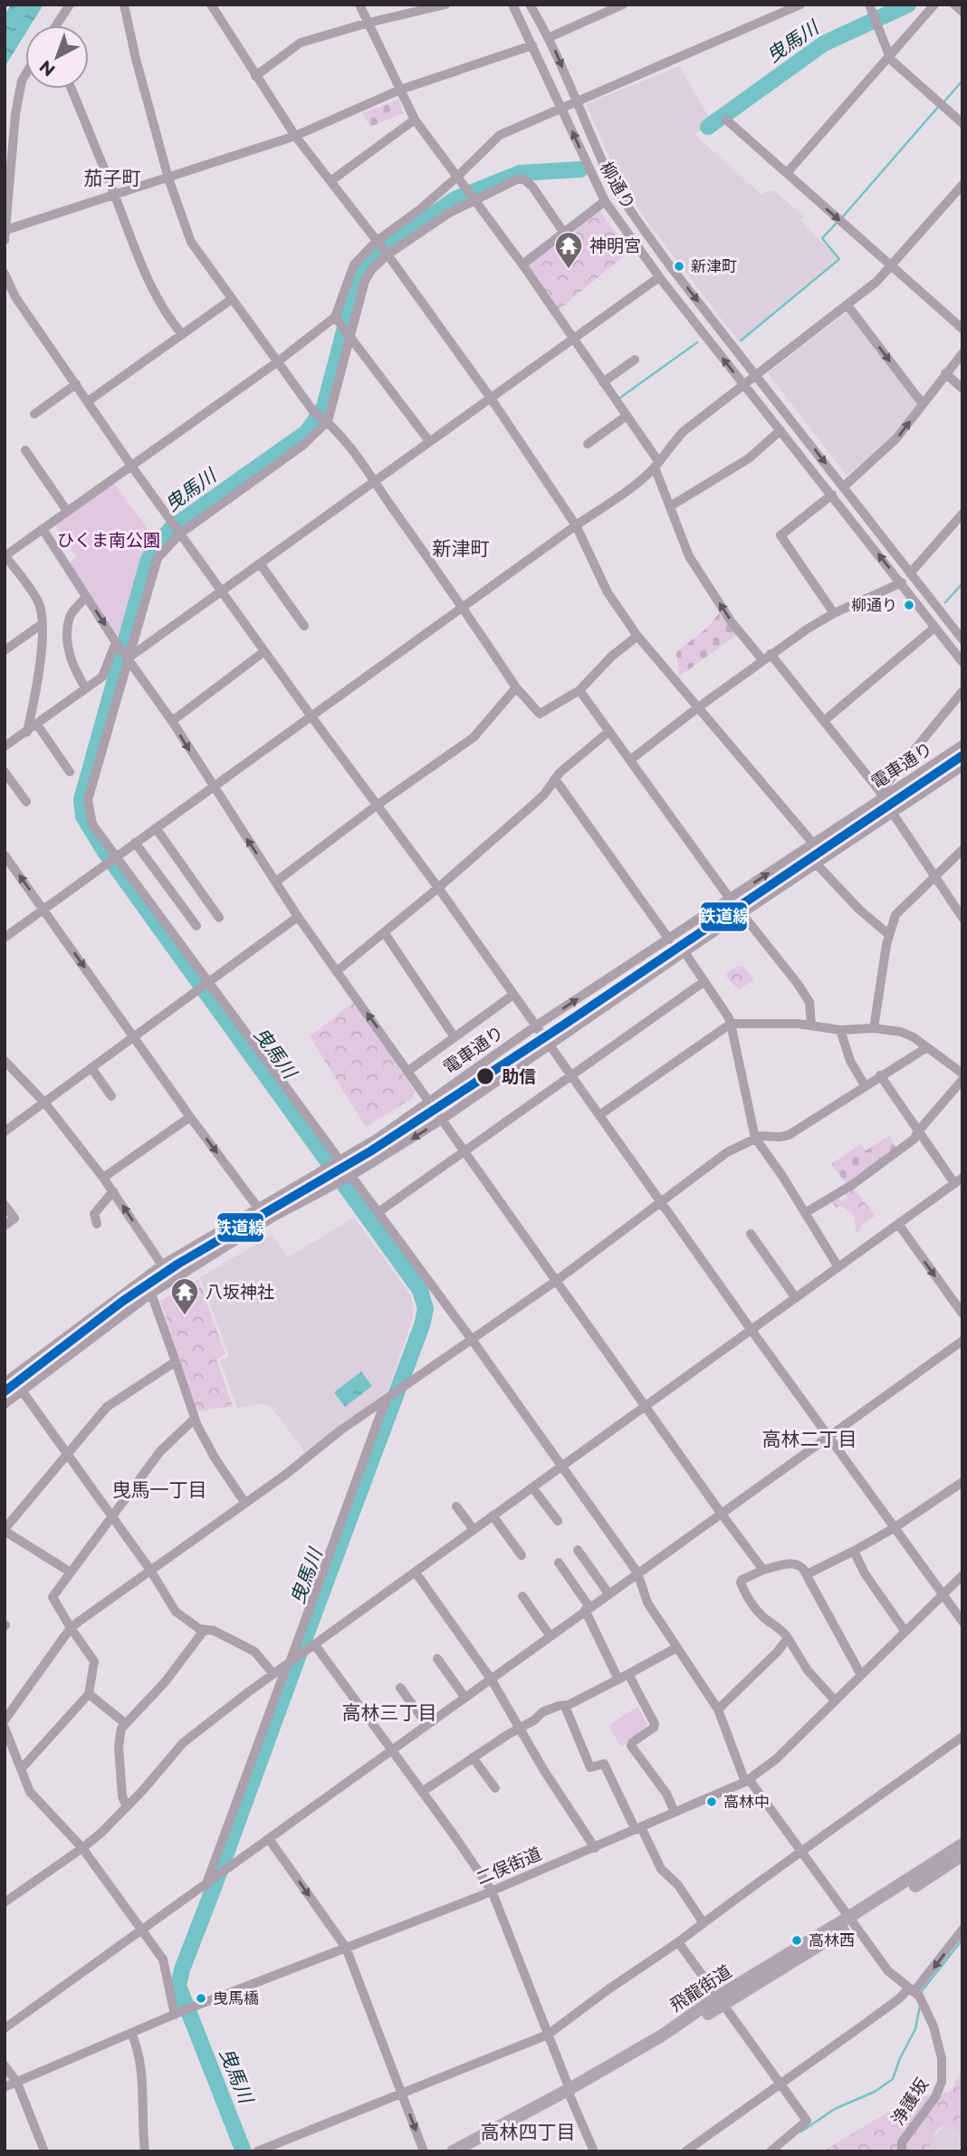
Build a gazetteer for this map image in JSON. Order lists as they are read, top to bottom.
{
  "streets": {
    "highway": ["飛龍街道"],
    "street": [
      "柳通り",
      "電車通り",
      "二俣街道",
      "浄護坂"
    ]
  },
  "districts": [
    "茄子町",
    "新津町",
    "高林二丁目",
    "曳馬一丁目",
    "高林三丁目",
    "高林四丁目"
  ],
  "water": ["曳馬川"],
  "parks": ["ひくま南公園"],
  "places": {
    "other": [
      "新津町",
      "柳通り",
      "助信",
      "高林中",
      "高林西",
      "曳馬橋"
    ],
    "temple": ["神明宮", "八坂神社"]
  },
  "lines": ["transit line 鉄道線"],
  "north": "bottom left"
}
